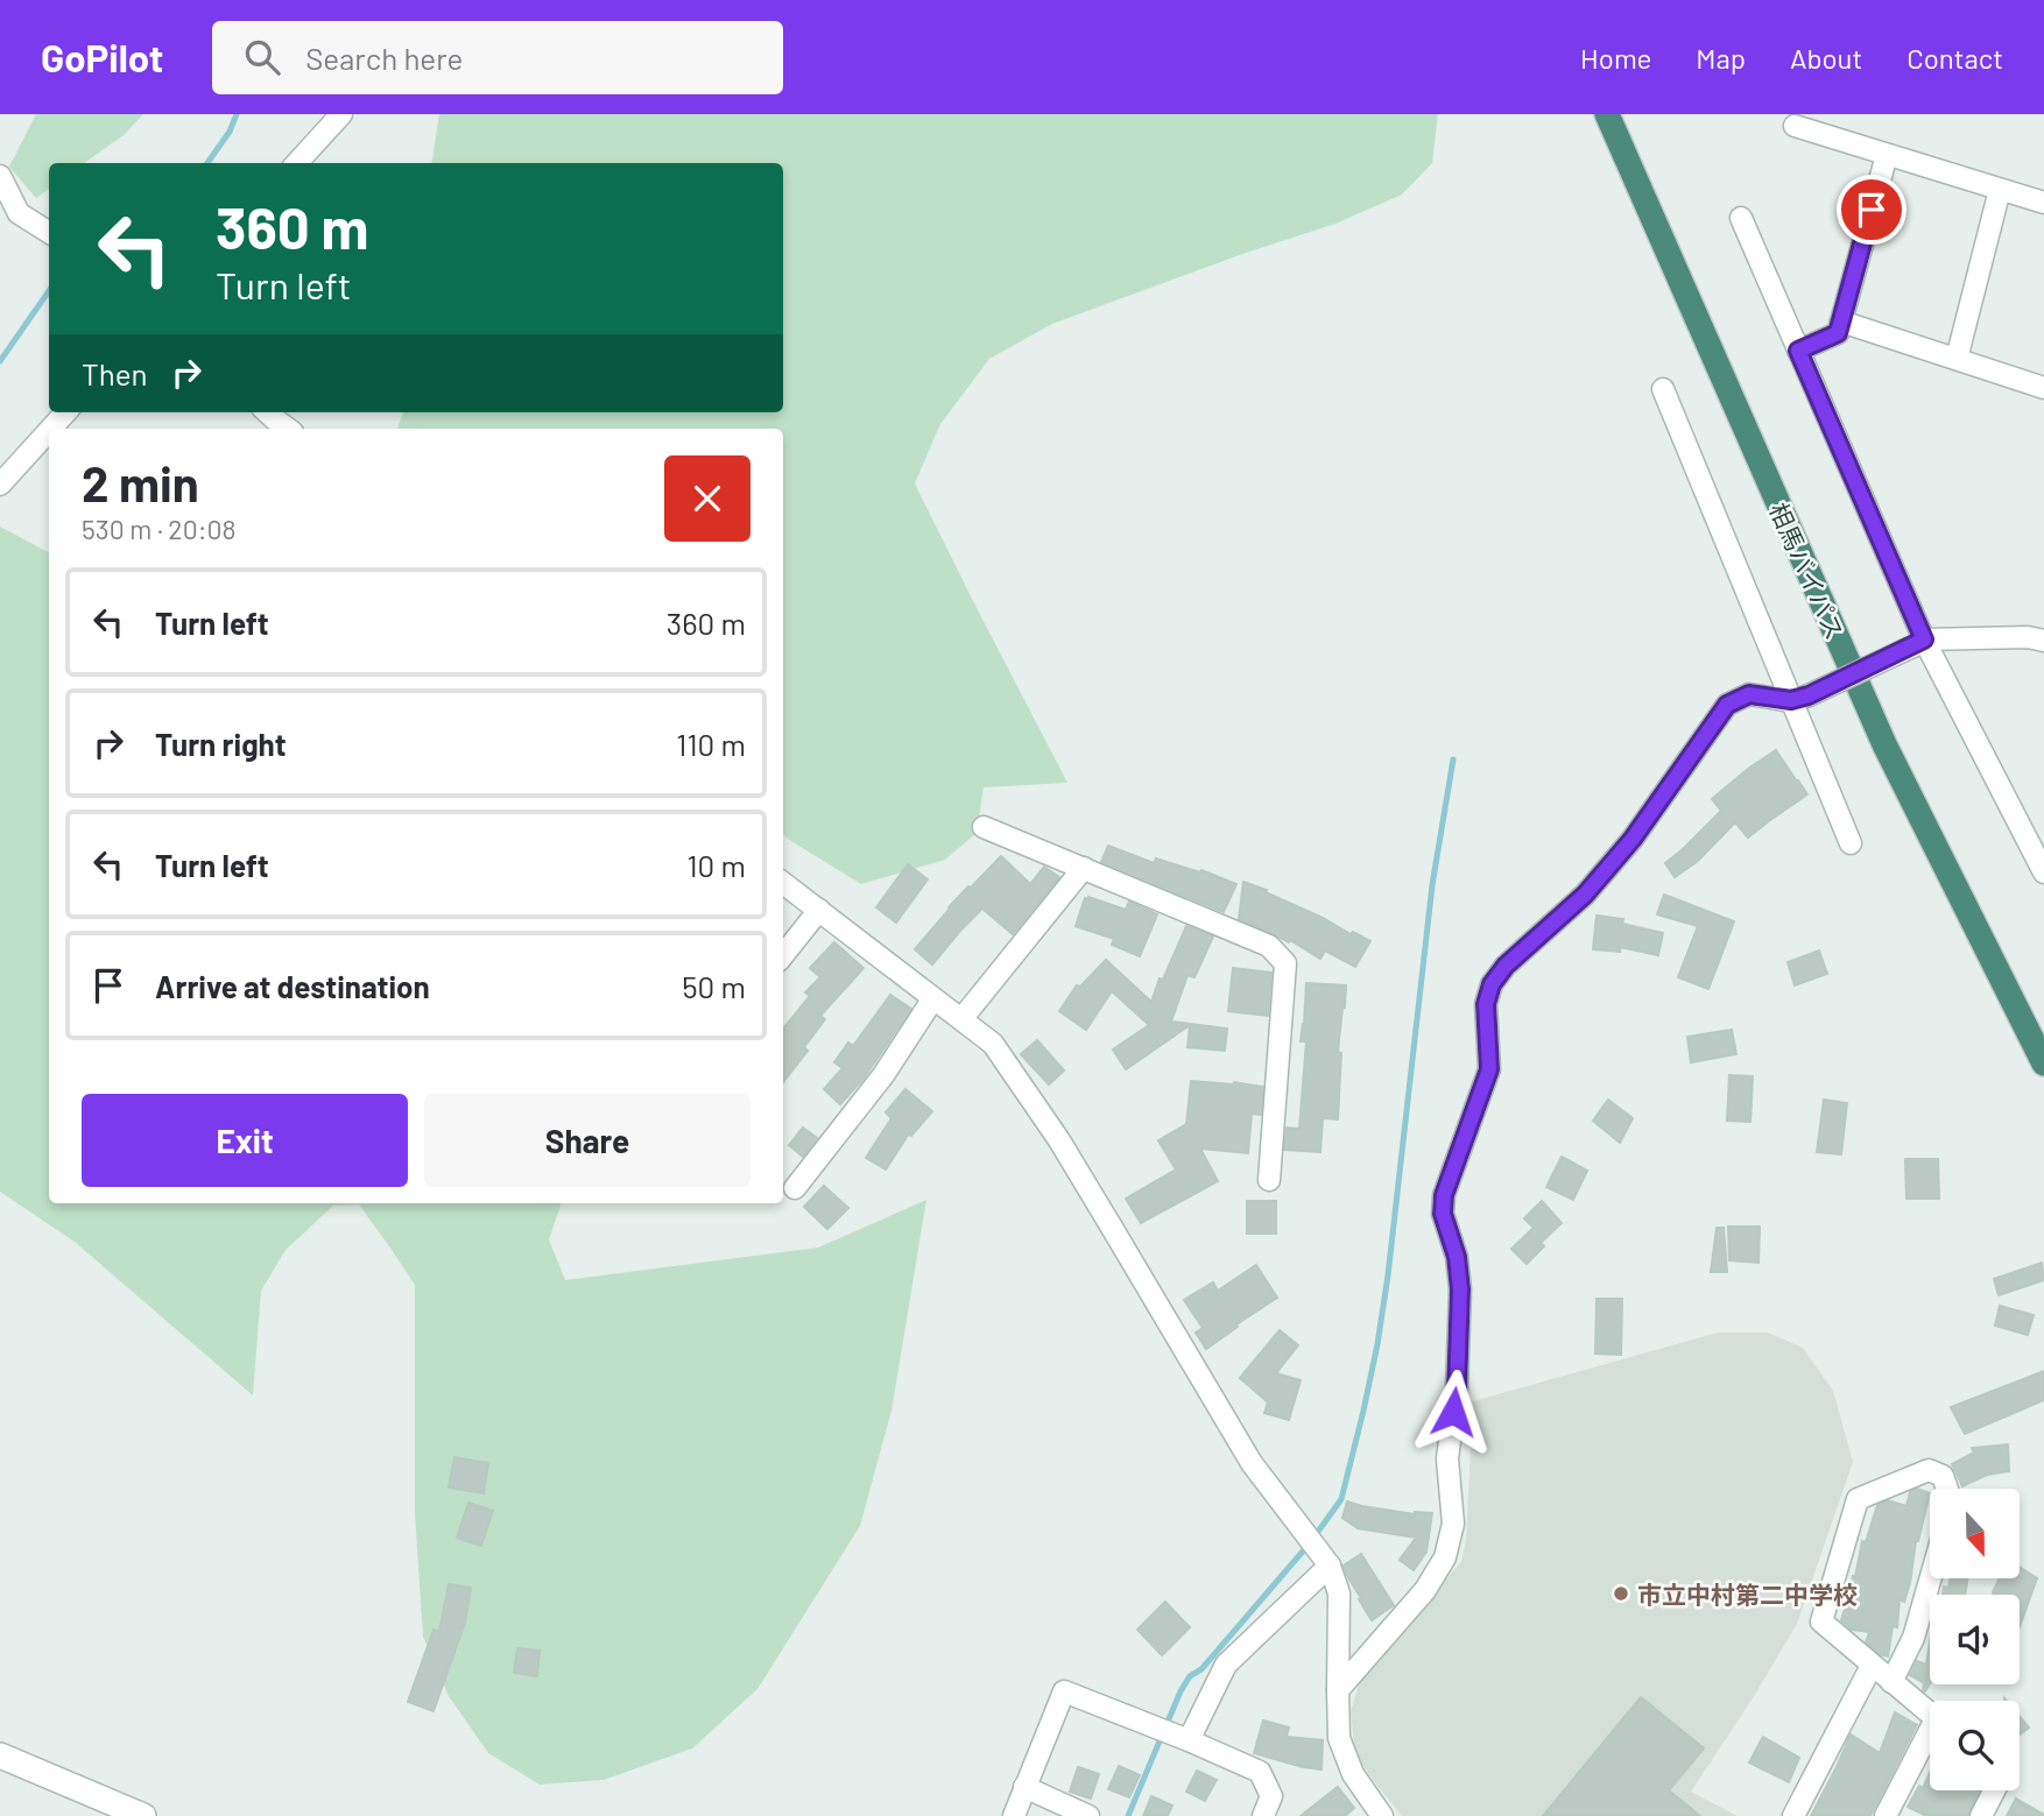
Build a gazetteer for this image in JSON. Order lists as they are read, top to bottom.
{
  "streets": {
    "highway": ["相馬バイパス"]
  },
  "places": ["市立中村第二中学校"],
  "north": "bottom",
  "page": {
    "header": "GoPilot",
    "search": "Search here",
    "nav": [
      "Home",
      "Map",
      "About",
      "Contact"
    ],
    "turn": ["360 m", "Turn left"],
    "then": "Then",
    "heading": ["2 min", "530 m · 20:08"],
    "list": [
      {
        "name": "Turn left",
        "value": "360 m"
      },
      {
        "name": "Turn right",
        "value": "110 m"
      },
      {
        "name": "Turn left",
        "value": "10 m"
      },
      {
        "name": "Arrive at destination",
        "value": "50 m"
      }
    ],
    "buttons": ["Exit", "Share"]
  }
}
